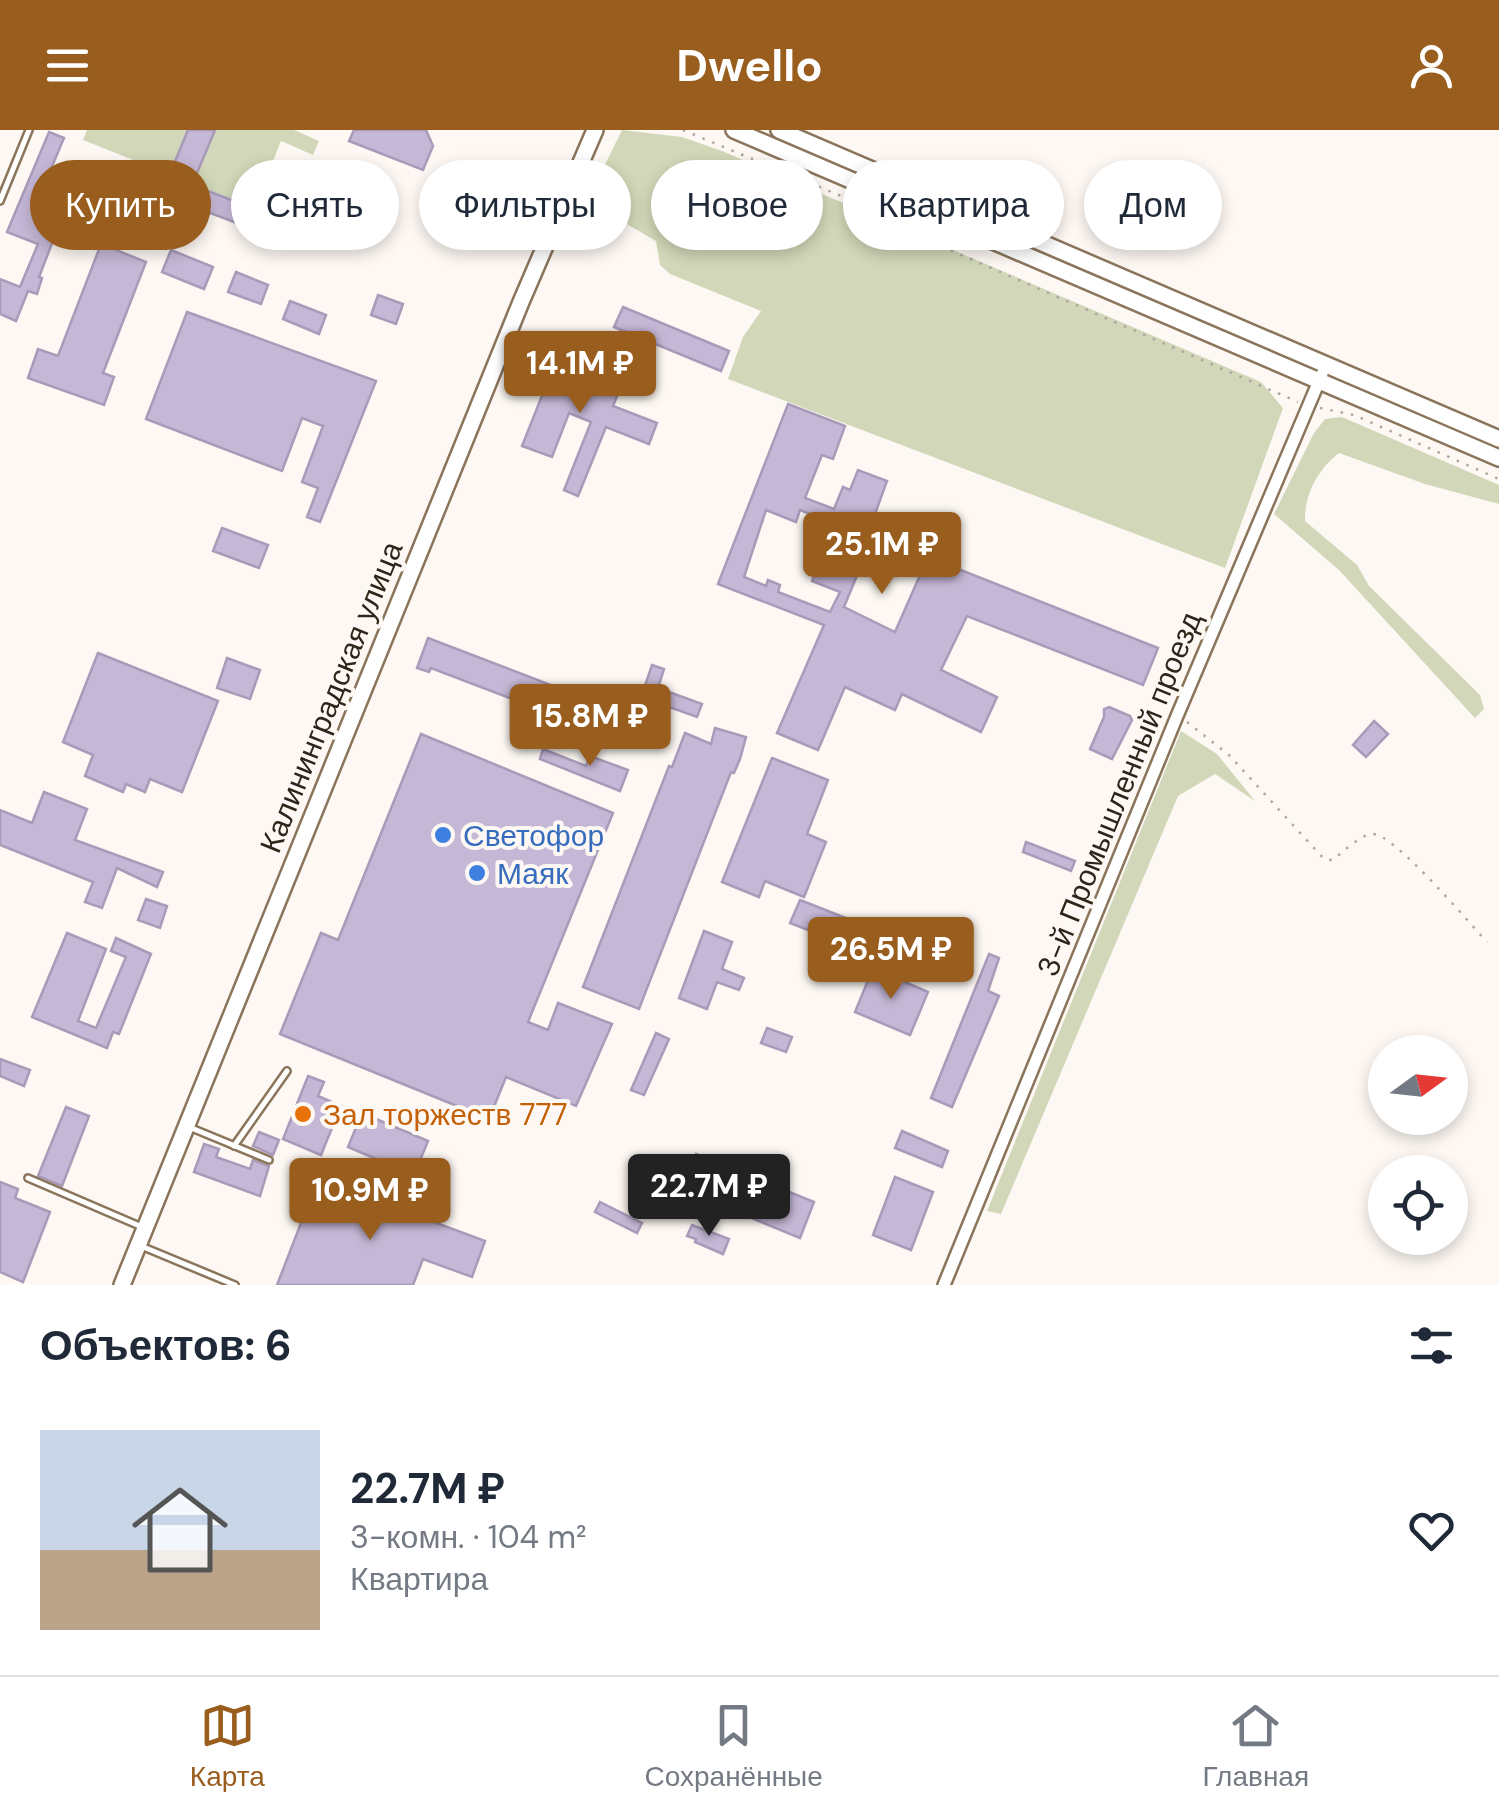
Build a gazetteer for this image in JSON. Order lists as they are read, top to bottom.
{
  "streets": {
    "main road": ["Калининградская улица"],
    "street": ["3-й Промышленный проезд"]
  },
  "places": ["Светофор", "Маяк", "Зал торжеств 777"],
  "north": "right",
  "page": {
    "header": "Dwello",
    "chip": [
      "Купить",
      "Снять",
      "Фильтры",
      "Новое",
      "Квартира",
      "Дом"
    ],
    "price": [
      "14.1M ₽",
      "25.1M ₽",
      "15.8M ₽",
      "26.5M ₽",
      "22.7M ₽",
      "10.9M ₽"
    ],
    "heading": "Объектов: 6",
    "list": [
      {
        "name": "22.7M ₽",
        "note": "3-комн. · 104 m² · Квартира"
      }
    ],
    "tabs": ["Карта", "Сохранённые", "Главная"]
  }
}
